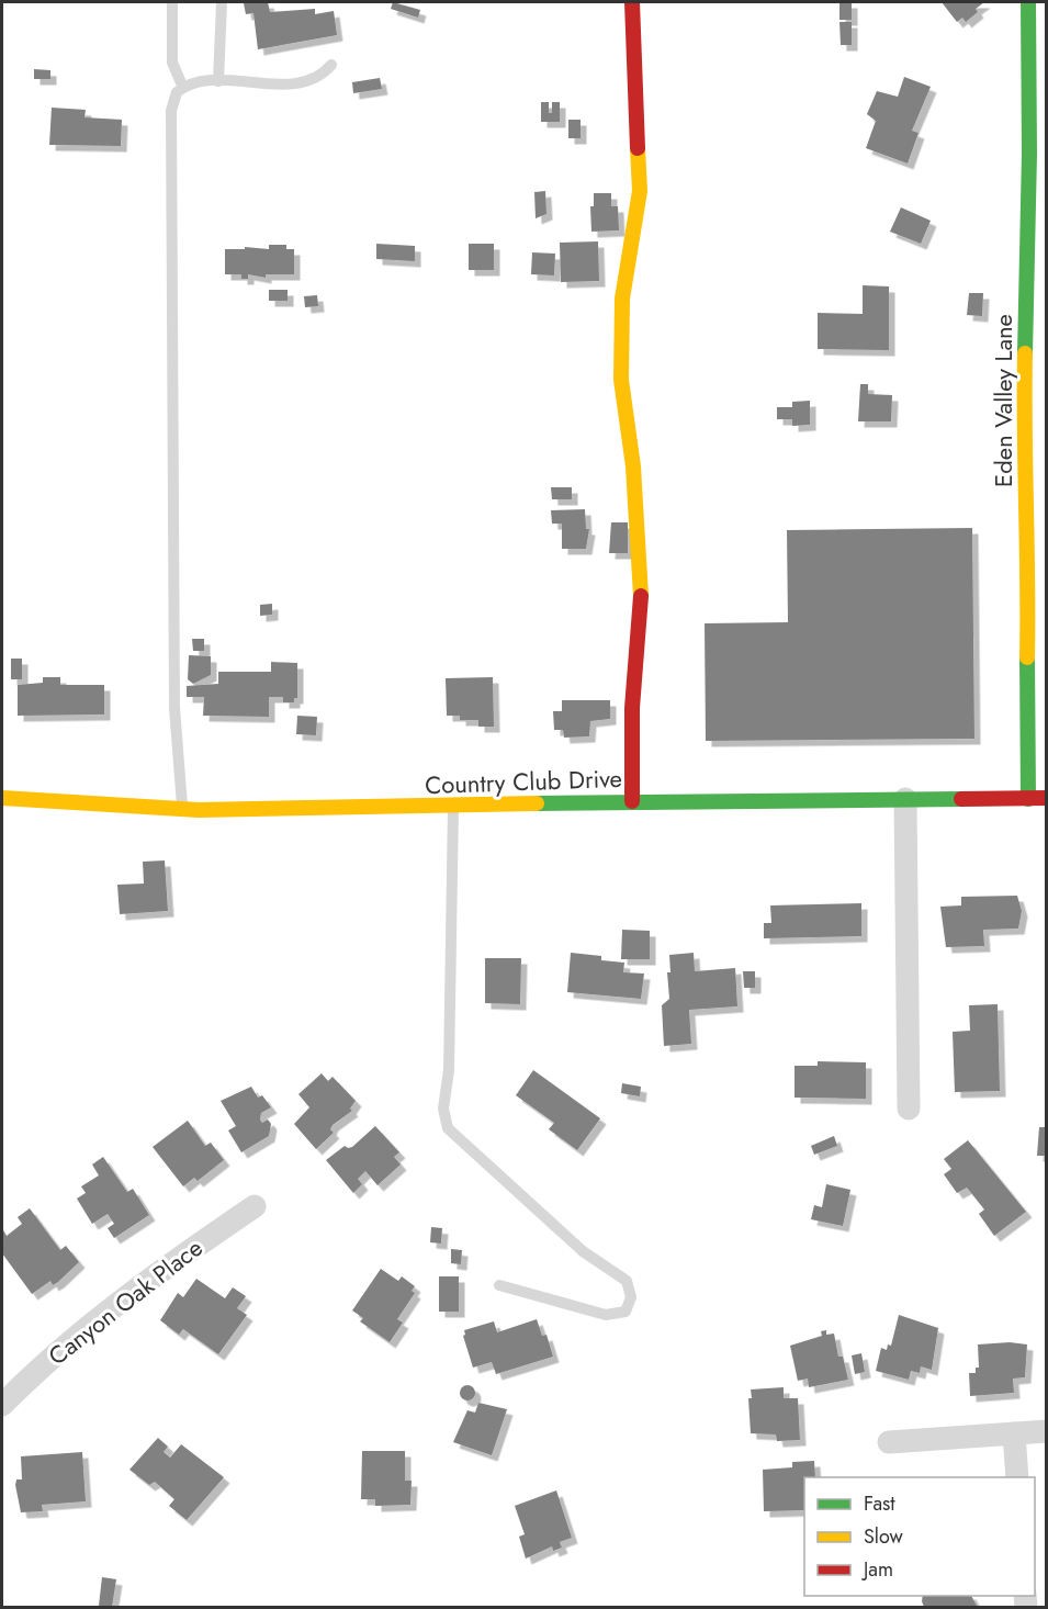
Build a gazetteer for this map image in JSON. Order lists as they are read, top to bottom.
{
  "streets": {
    "street": ["Eden Valley Lane", "Country Club Drive", "Canyon Oak Place"]
  },
  "crossings": [
    ["Eden Valley Lane", "Country Club Drive"]
  ],
  "legend": ["Fast", "Slow", "Jam"]
}
